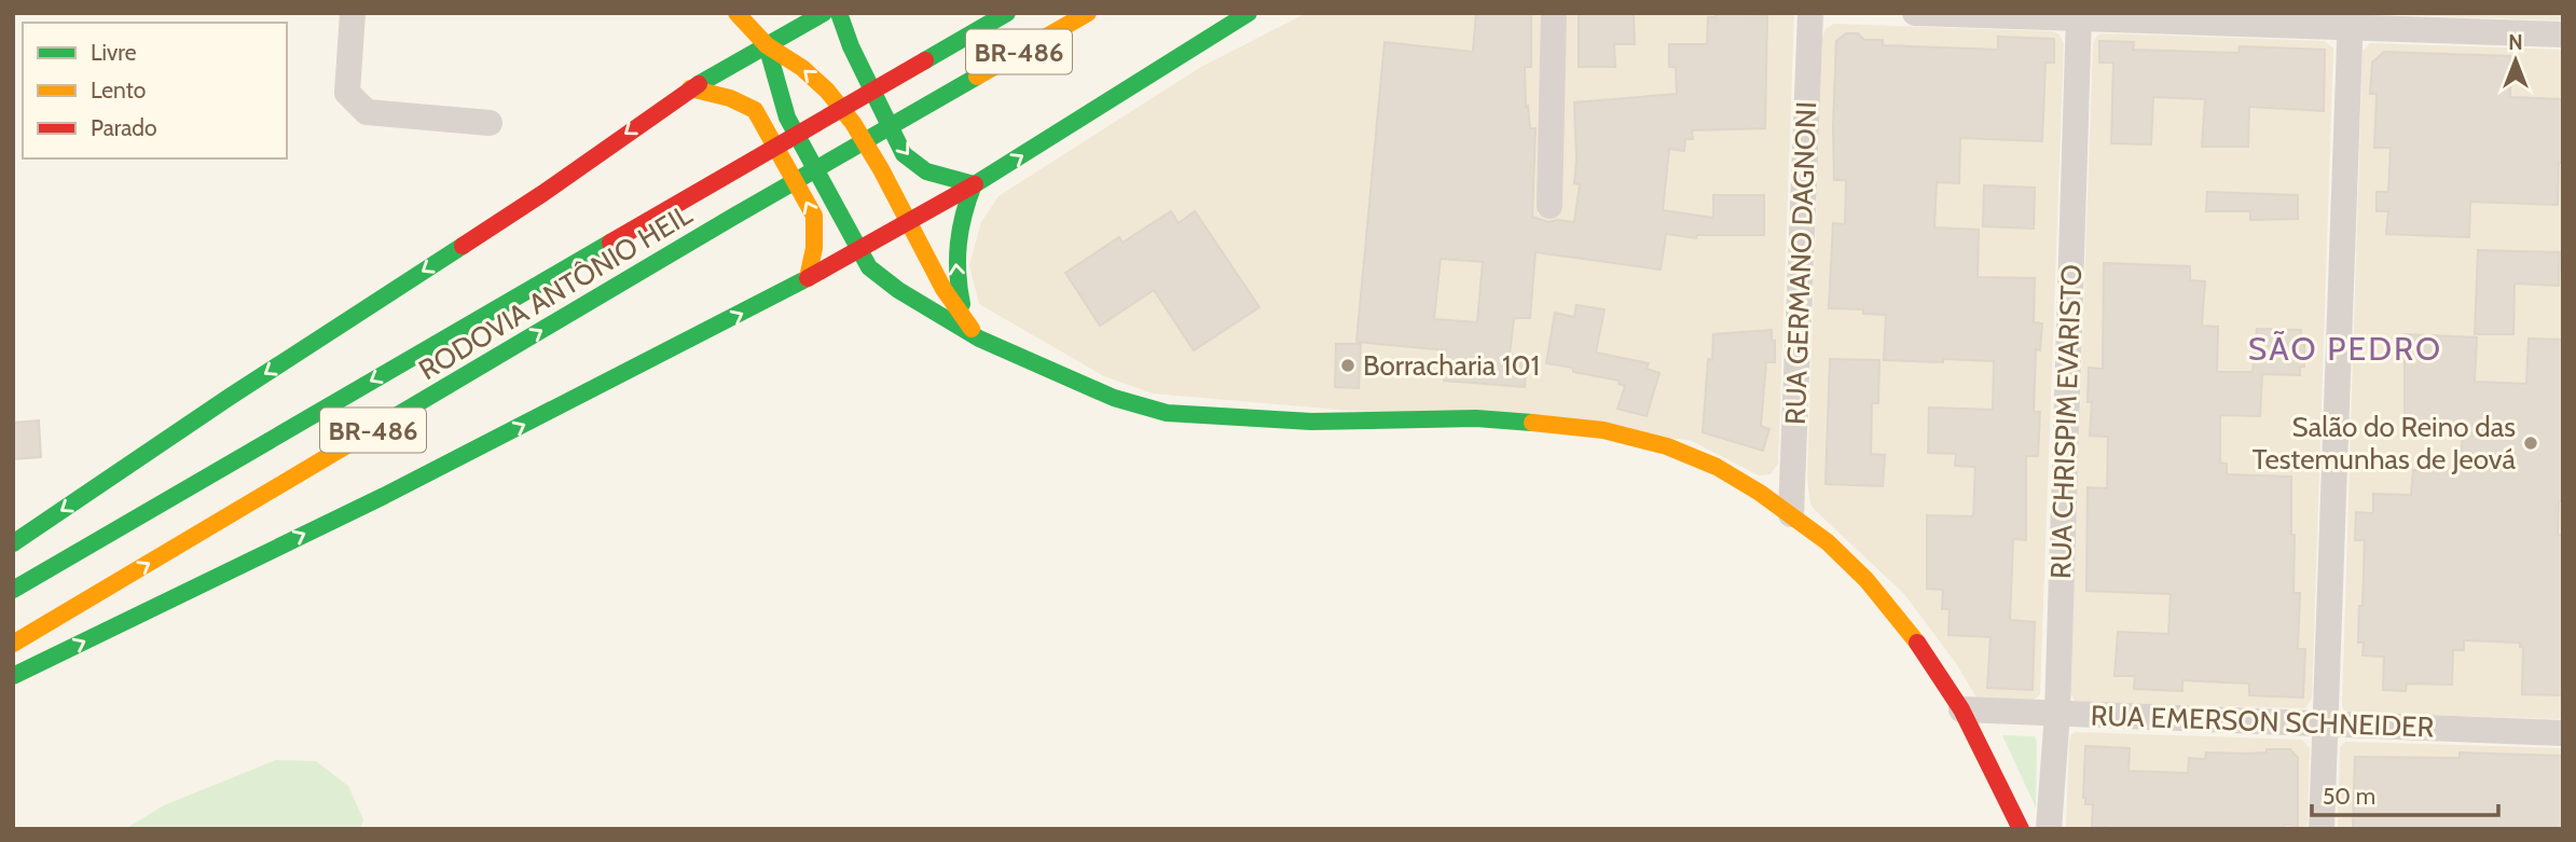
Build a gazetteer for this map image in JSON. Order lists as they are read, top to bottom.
{
  "streets": {
    "main road": ["BR-486", "RODOVIA ANTÔNIO HEIL"],
    "street": ["RUA GERMANO DAGNONI", "RUA CHRISPIM EVARISTO", "RUA EMERSON SCHNEIDER"]
  },
  "crossings": [
    ["RUA CHRISPIM EVARISTO", "RUA EMERSON SCHNEIDER"]
  ],
  "districts": ["SÃO PEDRO"],
  "places": ["Borracharia 101", "Salão do Reino das Testemunhas de Jeová"],
  "legend": ["Livre", "Lento", "Parado"],
  "scale_bar": "50 m",
  "north": "top"
}
